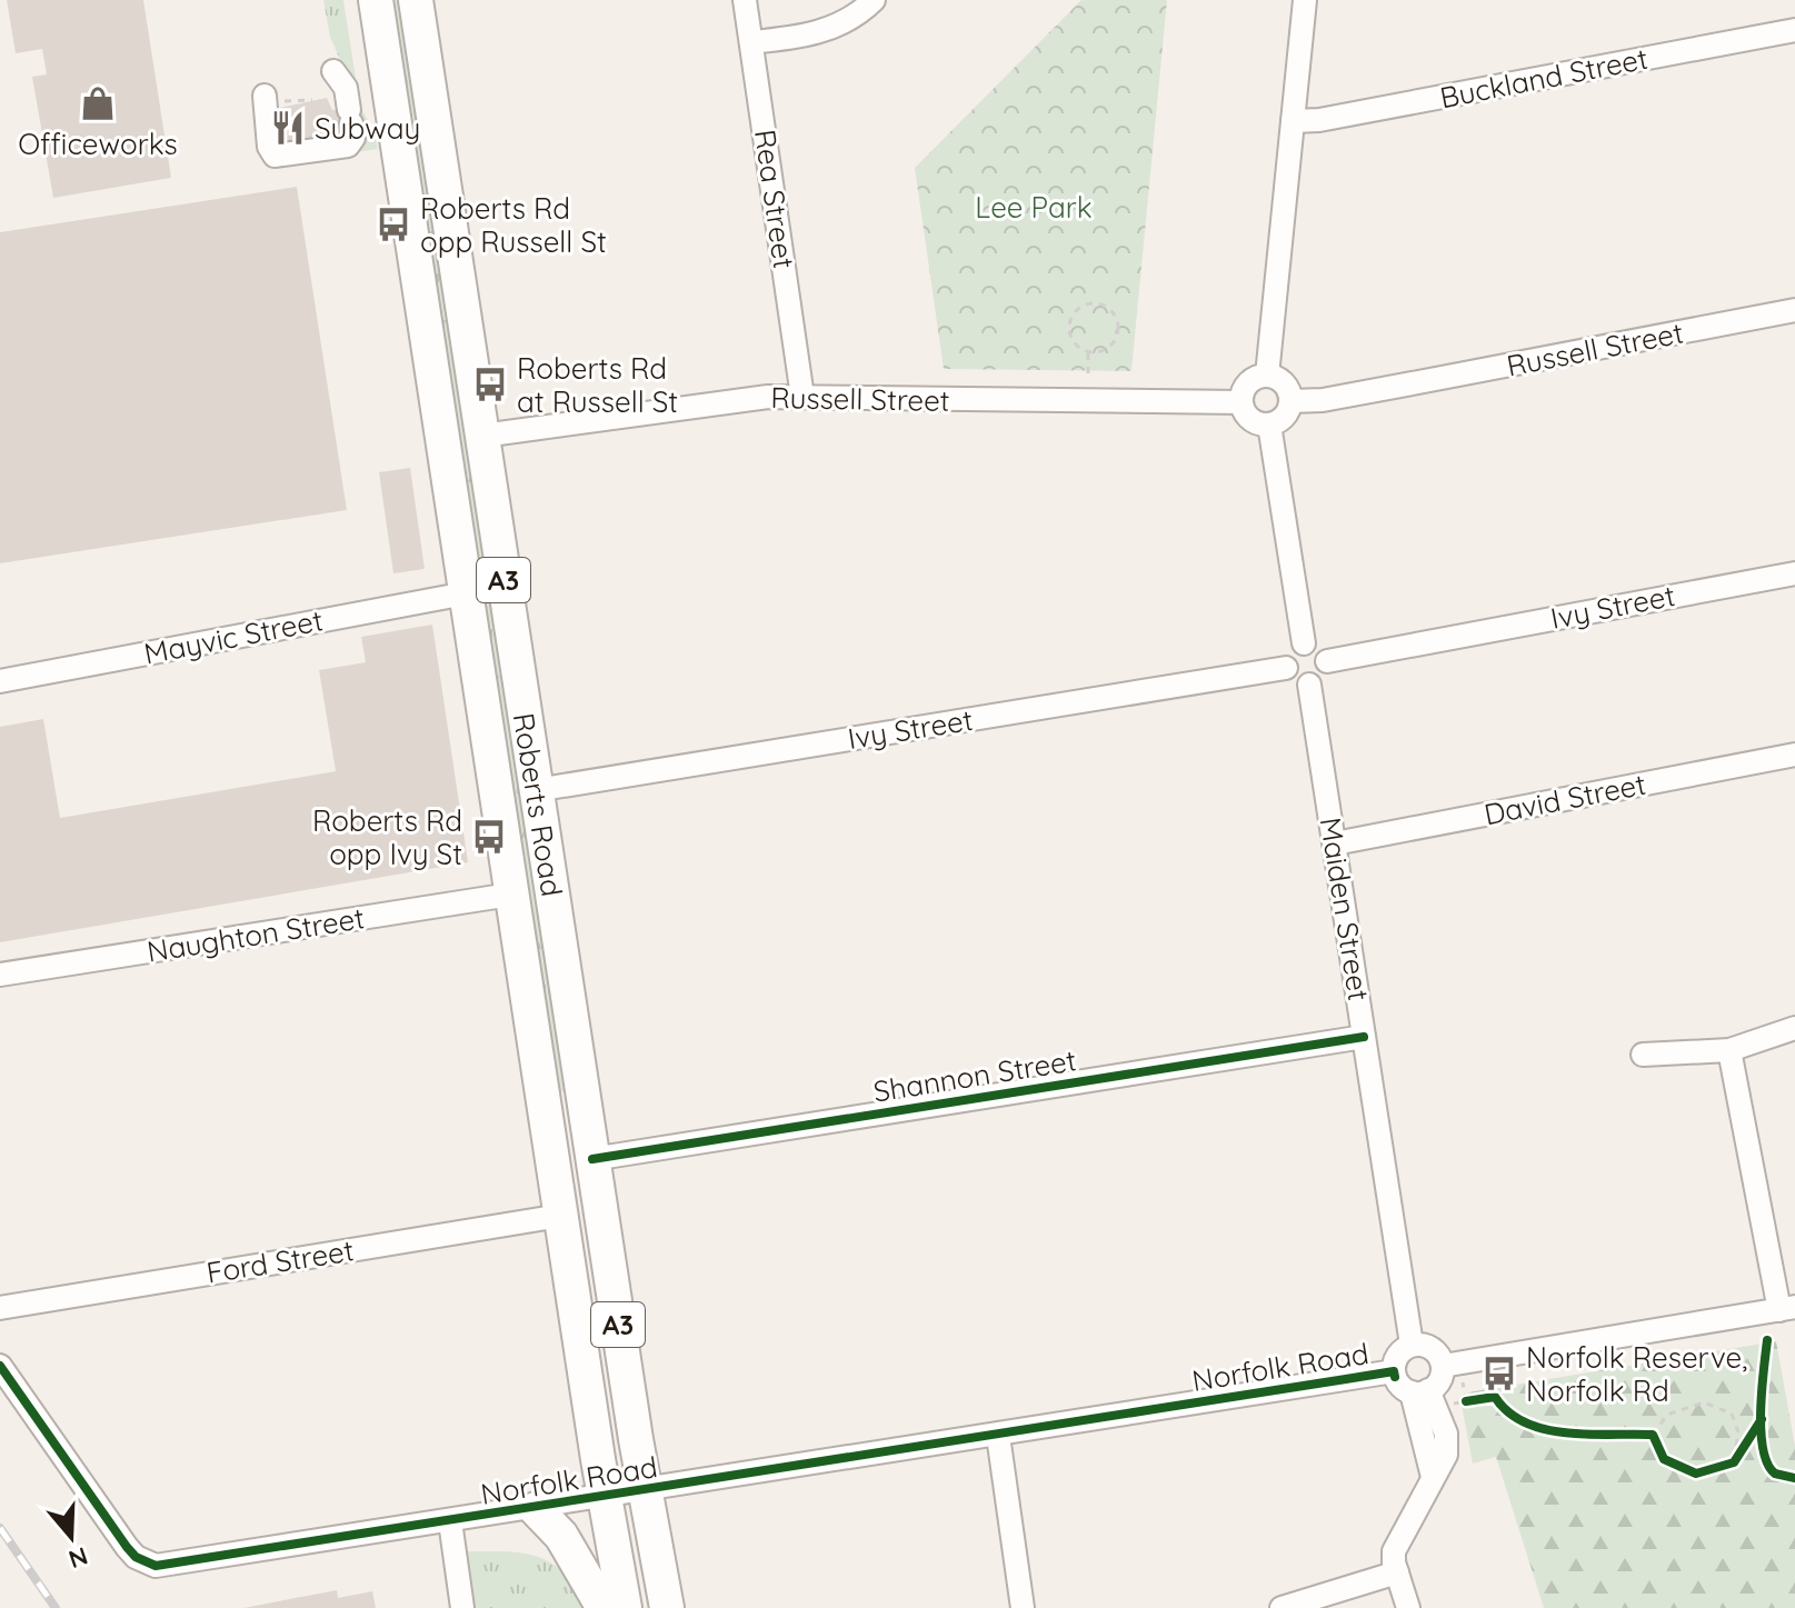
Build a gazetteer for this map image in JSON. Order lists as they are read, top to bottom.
{
  "streets": {
    "highway": ["A3", "Roberts Road"],
    "street": [
      "Buckland Street",
      "Rea Street",
      "Russell Street",
      "Ivy Street",
      "Mayvic Street",
      "David Street",
      "Maiden Street",
      "Naughton Street",
      "Shannon Street",
      "Ford Street",
      "Norfolk Road"
    ]
  },
  "crossings": [
    ["Rea Street", "Russell Street"],
    ["Russell Street", "Roberts Road"],
    ["Ivy Street", "Roberts Road"],
    ["Ivy Street", "Maiden Street"],
    ["Mayvic Street", "Roberts Road"],
    ["David Street", "Maiden Street"],
    ["Roberts Road", "Naughton Street"],
    ["Roberts Road", "Shannon Street"],
    ["Roberts Road", "Ford Street"],
    ["Roberts Road", "Norfolk Road"],
    ["Maiden Street", "Shannon Street"],
    ["Maiden Street", "Norfolk Road"]
  ],
  "parks": ["Lee Park"],
  "places": {
    "shop": ["Officeworks"],
    "restaurant": ["Subway"],
    "bus stop": [
      "Roberts Rd opp Russell St",
      "Roberts Rd at Russell St",
      "Roberts Rd opp Ivy St",
      "Norfolk Reserve, Norfolk Rd"
    ]
  },
  "north": "bottom"
}
